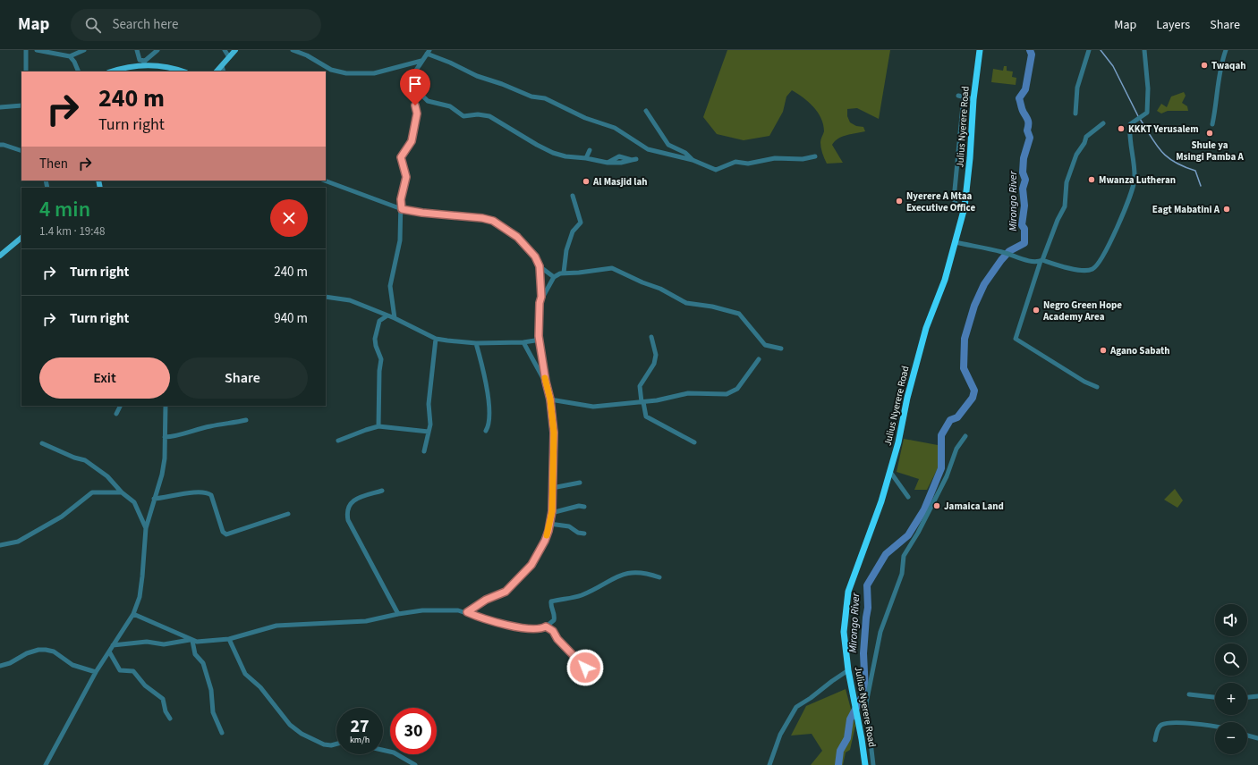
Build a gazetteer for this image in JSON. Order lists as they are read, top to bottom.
{
  "streets": {
    "highway": ["Julius Nyerere Road"]
  },
  "water": ["Mirongo River"],
  "places": [
    "Twaqah",
    "KKKT Yerusalem",
    "Shule ya Msingi Pamba A",
    "Mwanza Lutheran",
    "Al Masjid lah",
    "Nyerere A Mtaa Executive Office",
    "Eagt Mabatini A",
    "Negro Green Hope Academy Area",
    "Agano Sabath",
    "Jamaica Land"
  ],
  "page": {
    "header": "Map",
    "search": "Search here",
    "nav": ["Map", "Layers", "Share"],
    "turn": ["240 m", "Turn right"],
    "then": "Then",
    "heading": ["4 min", "1.4 km · 19:48"],
    "list": [
      {
        "name": "Turn right",
        "value": "240 m"
      },
      {
        "name": "Turn right",
        "value": "940 m"
      }
    ],
    "buttons": ["Exit", "Share"],
    "map_buttons": ["+", "−"],
    "speed": "27 km/h",
    "limit": "30"
  }
}
